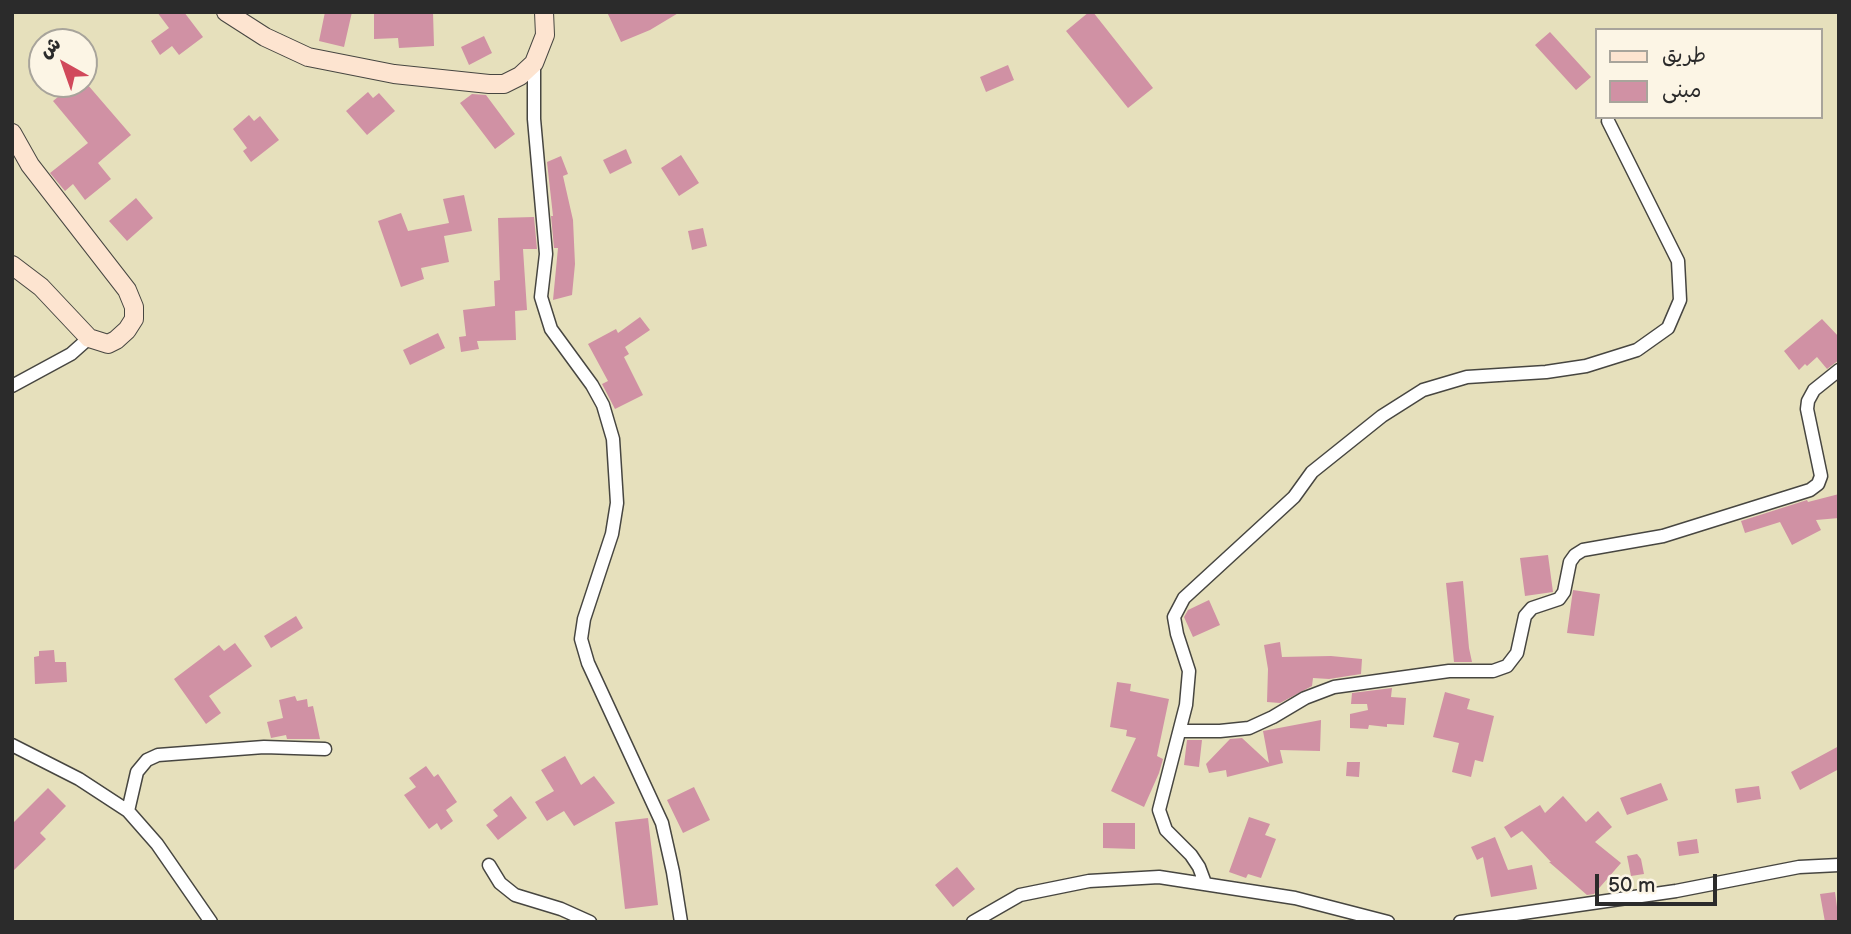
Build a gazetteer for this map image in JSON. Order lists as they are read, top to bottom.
{
  "legend": ["طريق", "مبنى"],
  "scale_bar": "50 m",
  "north": "top left"
}
